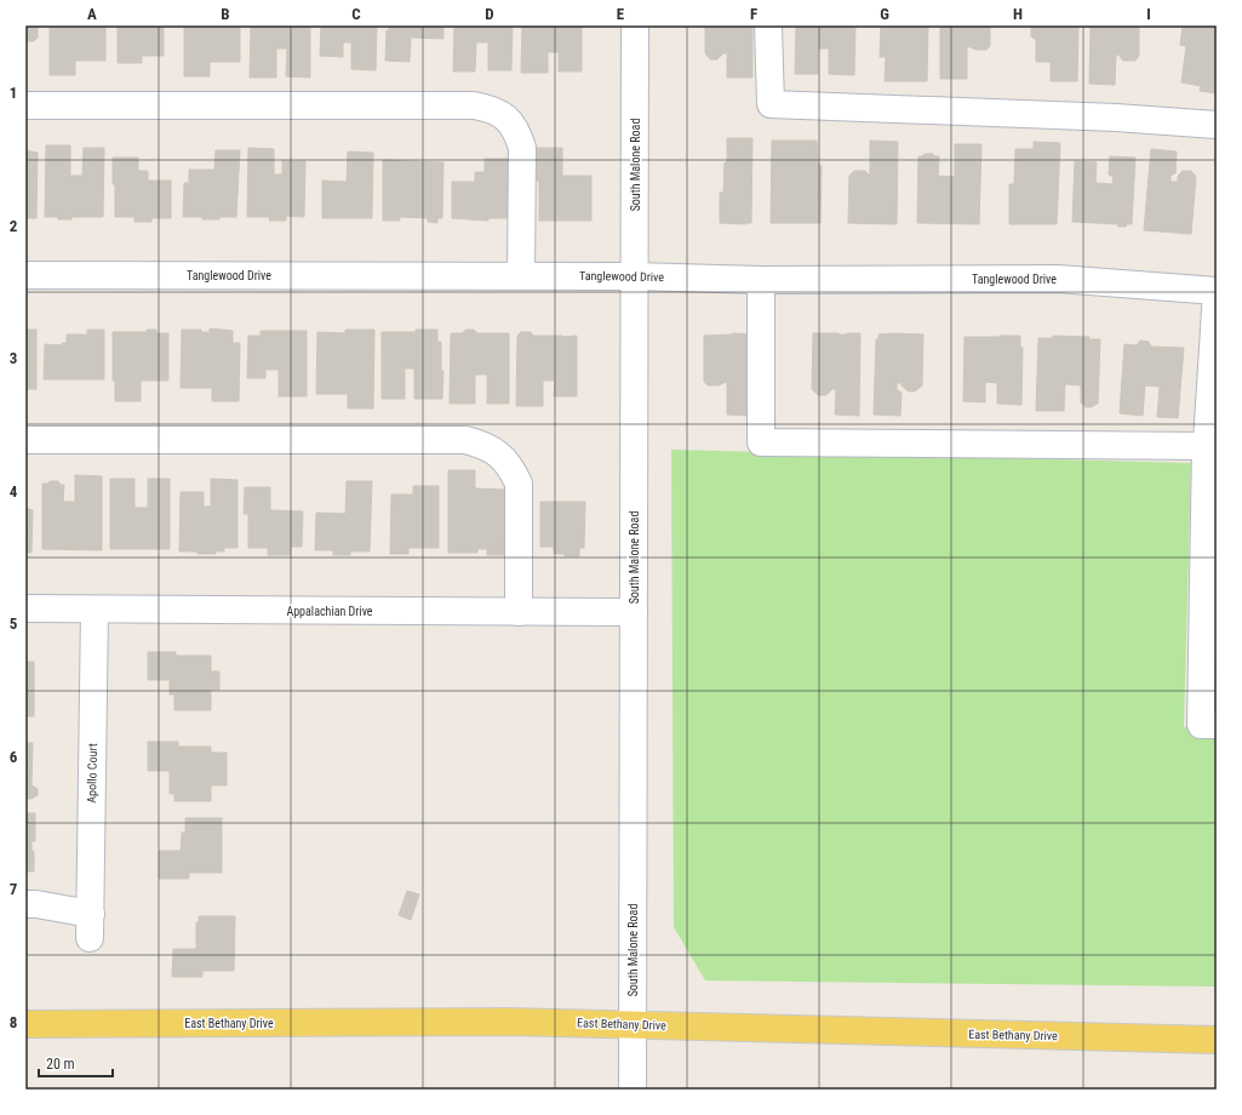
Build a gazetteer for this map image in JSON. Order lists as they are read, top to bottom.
{
  "streets": {
    "main road": ["East Bethany Drive"],
    "street": [
      "South Malone Road",
      "Tanglewood Drive",
      "Appalachian Drive",
      "Apollo Court"
    ]
  },
  "crossings": [
    ["South Malone Road", "Tanglewood Drive"],
    ["South Malone Road", "Appalachian Drive"],
    ["South Malone Road", "East Bethany Drive"],
    ["Appalachian Drive", "Apollo Court"]
  ],
  "scale_bar": "20 m",
  "grid": {
    "columns": [
      "A",
      "B",
      "C",
      "D",
      "E",
      "F",
      "G",
      "H",
      "I"
    ],
    "rows": [
      "1",
      "2",
      "3",
      "4",
      "5",
      "6",
      "7",
      "8"
    ]
  }
}
